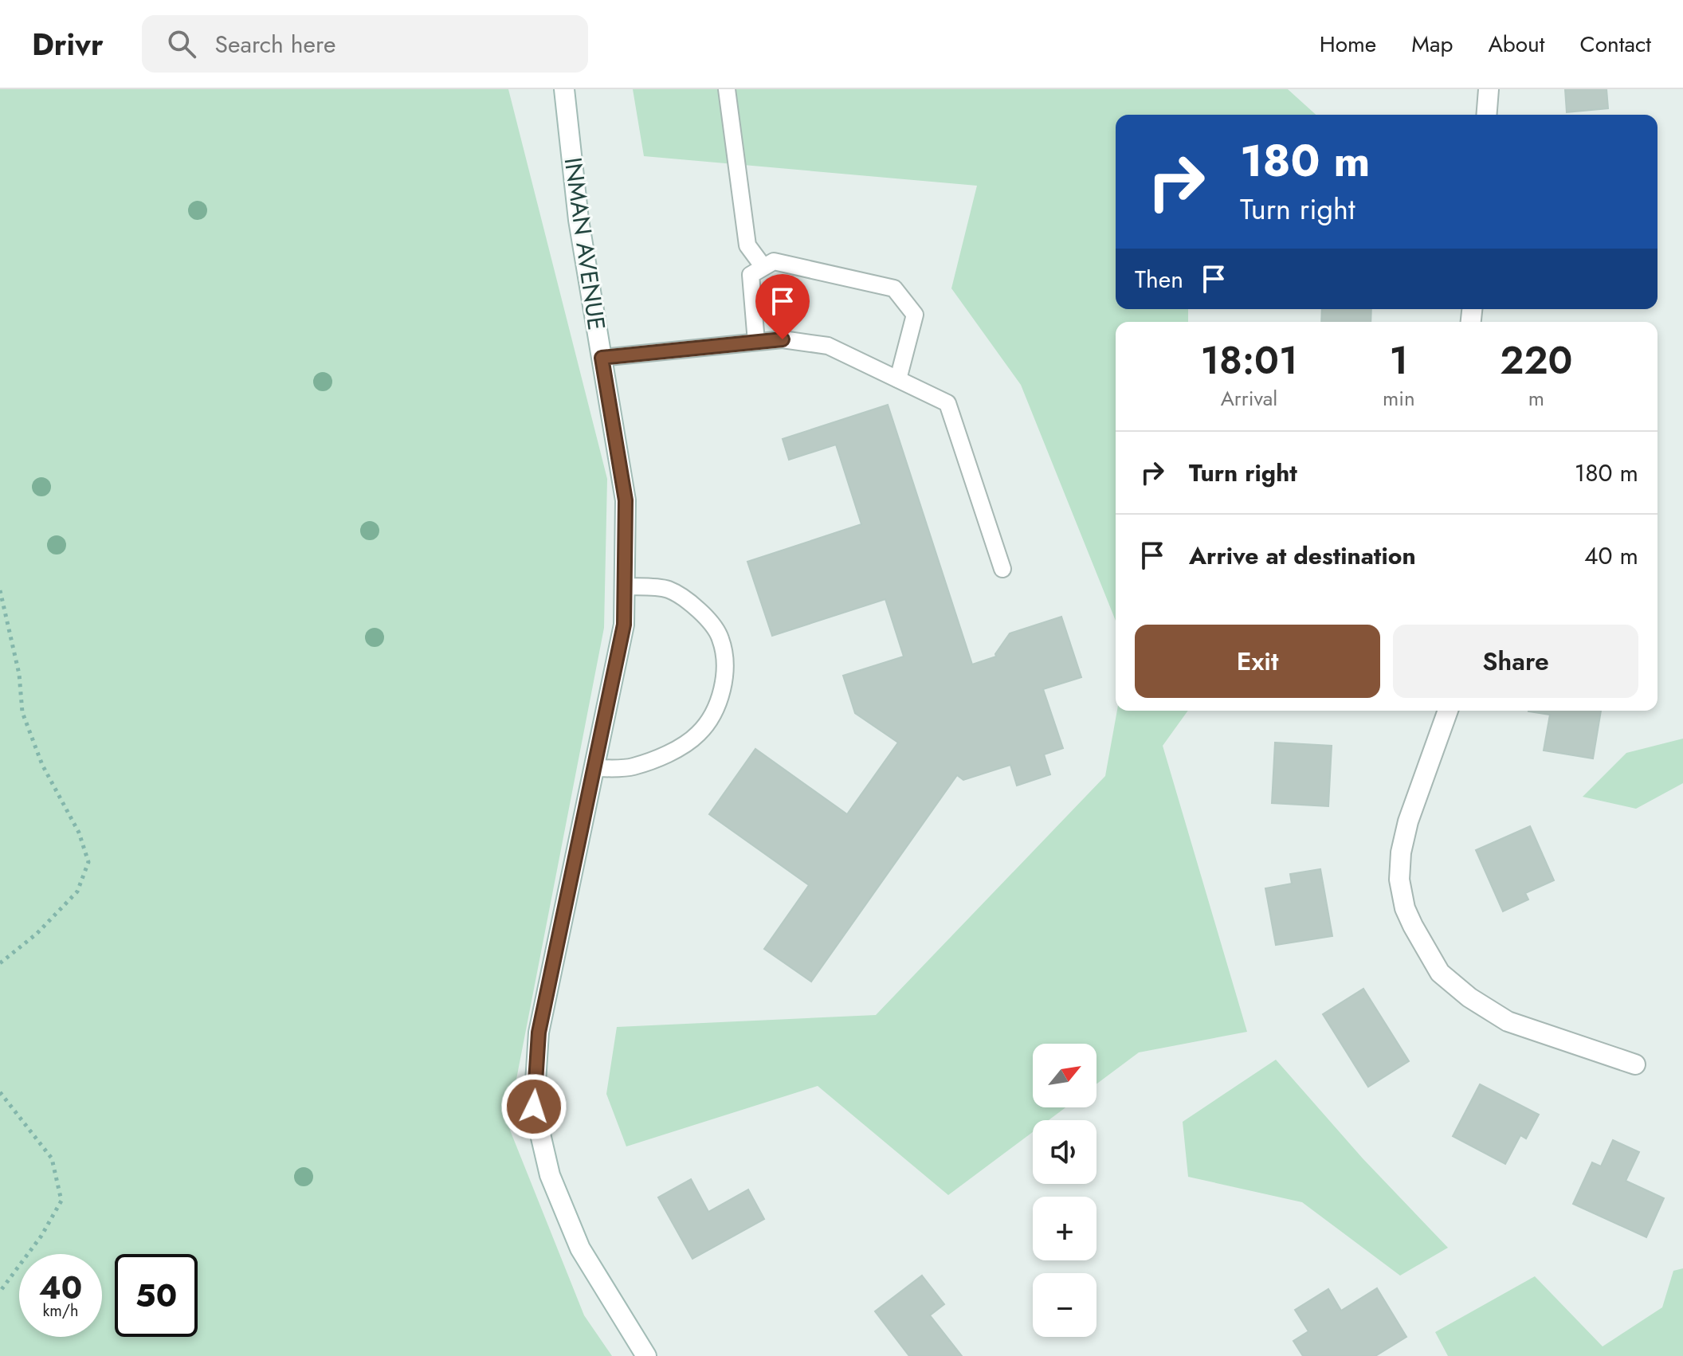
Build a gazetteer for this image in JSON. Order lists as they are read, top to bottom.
{
  "streets": {
    "main road": ["INMAN AVENUE"]
  },
  "north": "top right",
  "page": {
    "header": "Drivr",
    "search": "Search here",
    "nav": [
      "Home",
      "Map",
      "About",
      "Contact"
    ],
    "turn": ["180 m", "Turn right"],
    "then": "Then",
    "eta": [
      "18:01",
      "Arrival",
      "1",
      "min",
      "220",
      "m"
    ],
    "list": [
      {
        "name": "Turn right",
        "value": "180 m"
      },
      {
        "name": "Arrive at destination",
        "value": "40 m"
      }
    ],
    "buttons": ["Exit", "Share"],
    "map_buttons": ["+", "−"],
    "speed": "40 km/h",
    "limit": "50"
  }
}
